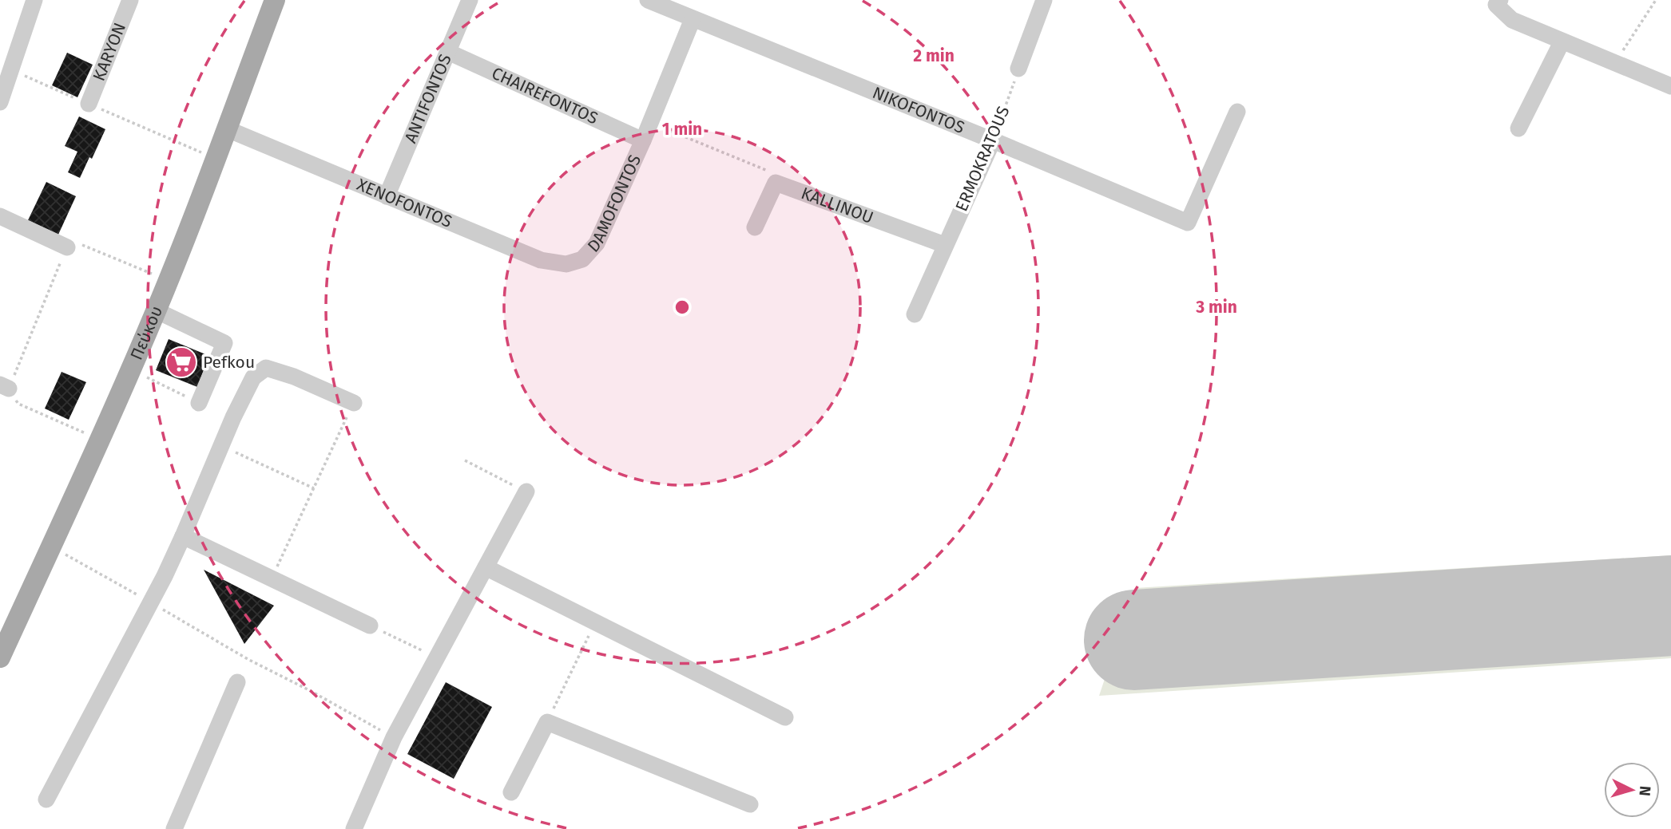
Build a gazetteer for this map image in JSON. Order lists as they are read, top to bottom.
{
  "streets": {
    "main road": ["Πεύκου"],
    "street": [
      "KARYON",
      "CHAIREFONTOS",
      "ANTIFONTOS",
      "NIKOFONTOS",
      "ERMOKRATOUS",
      "DAMOFONTOS",
      "XENOFONTOS",
      "KALLINOU"
    ]
  },
  "crossings": [
    ["CHAIREFONTOS", "ANTIFONTOS"],
    ["CHAIREFONTOS", "DAMOFONTOS"],
    ["ANTIFONTOS", "XENOFONTOS"],
    ["NIKOFONTOS", "ERMOKRATOUS"],
    ["NIKOFONTOS", "DAMOFONTOS"],
    ["ERMOKRATOUS", "KALLINOU"],
    ["DAMOFONTOS", "XENOFONTOS"],
    ["XENOFONTOS", "Πεύκου"]
  ],
  "places": {
    "supermarket": ["Pefkou"]
  },
  "north": "right",
  "rings": ["2 min", "1 min", "3 min"]
}
